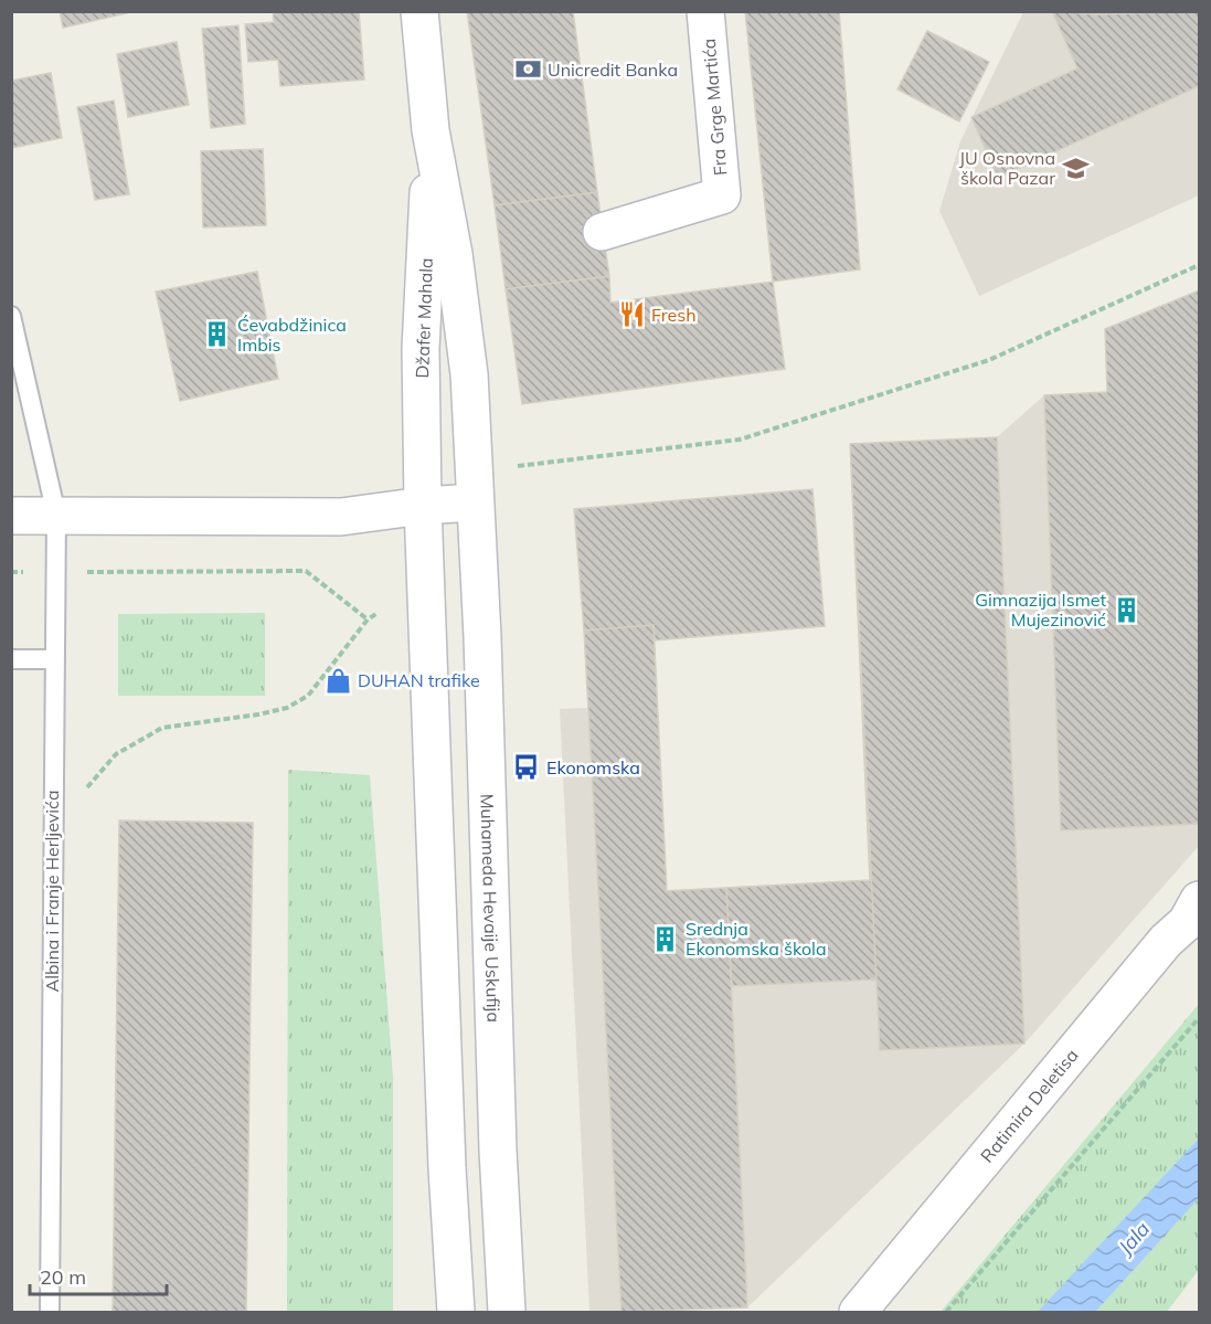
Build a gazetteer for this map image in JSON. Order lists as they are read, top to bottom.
{
  "streets": {
    "main road": [
      "Fra Grge Martića",
      "Džafer Mahala",
      "Muhameda Hevaije Uskufija",
      "Ratimira Deletisa"
    ],
    "lane": ["Albina i Franje Herljevića"]
  },
  "crossings": [
    ["Džafer Mahala", "Muhameda Hevaije Uskufija"]
  ],
  "water": ["Jala"],
  "places": {
    "bank": ["Unicredit Banka"],
    "school or university": ["JU Osnovna škola Pazar"],
    "restaurant": ["Fresh"],
    "building": ["Ćevabdžinica Imbis", "Gimnazija Ismet Mujezinović", "Srednja Ekonomska škola"],
    "shop": ["DUHAN trafike"],
    "bus stop": ["Ekonomska"]
  },
  "scale_bar": "20 m"
}
